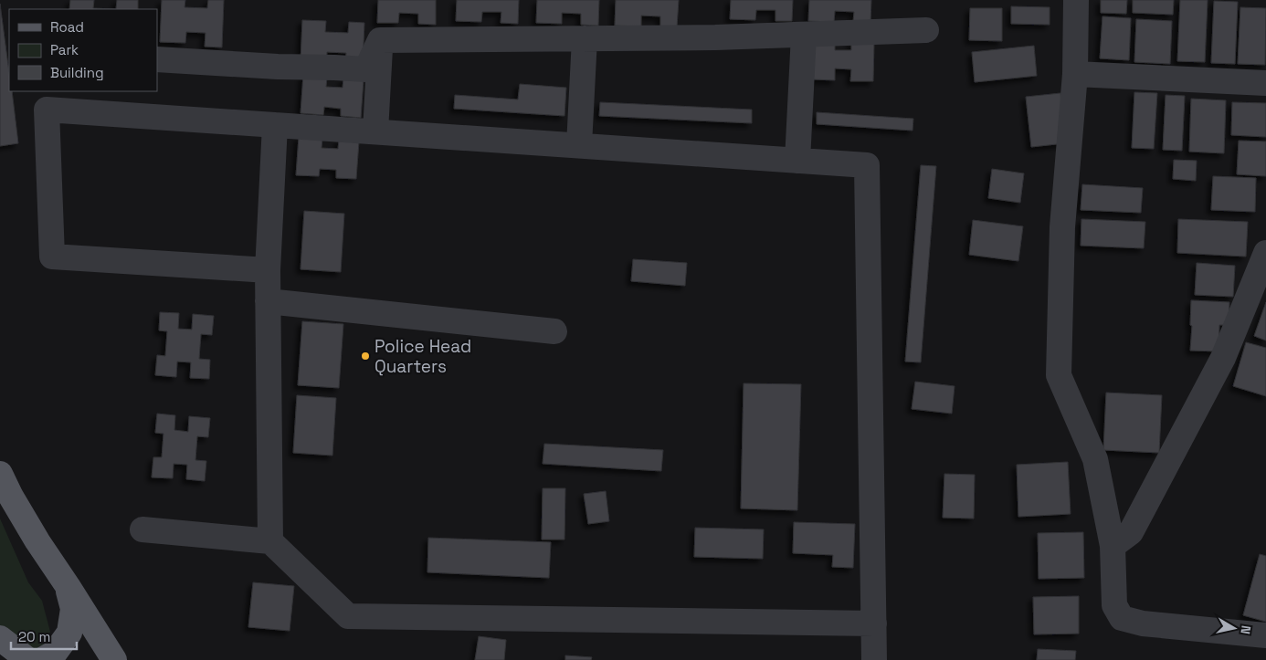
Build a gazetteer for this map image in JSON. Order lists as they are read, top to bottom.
{
  "places": ["Police Head Quarters"],
  "legend": ["Road", "Park", "Building"],
  "scale_bar": "20 m",
  "north": "right"
}
